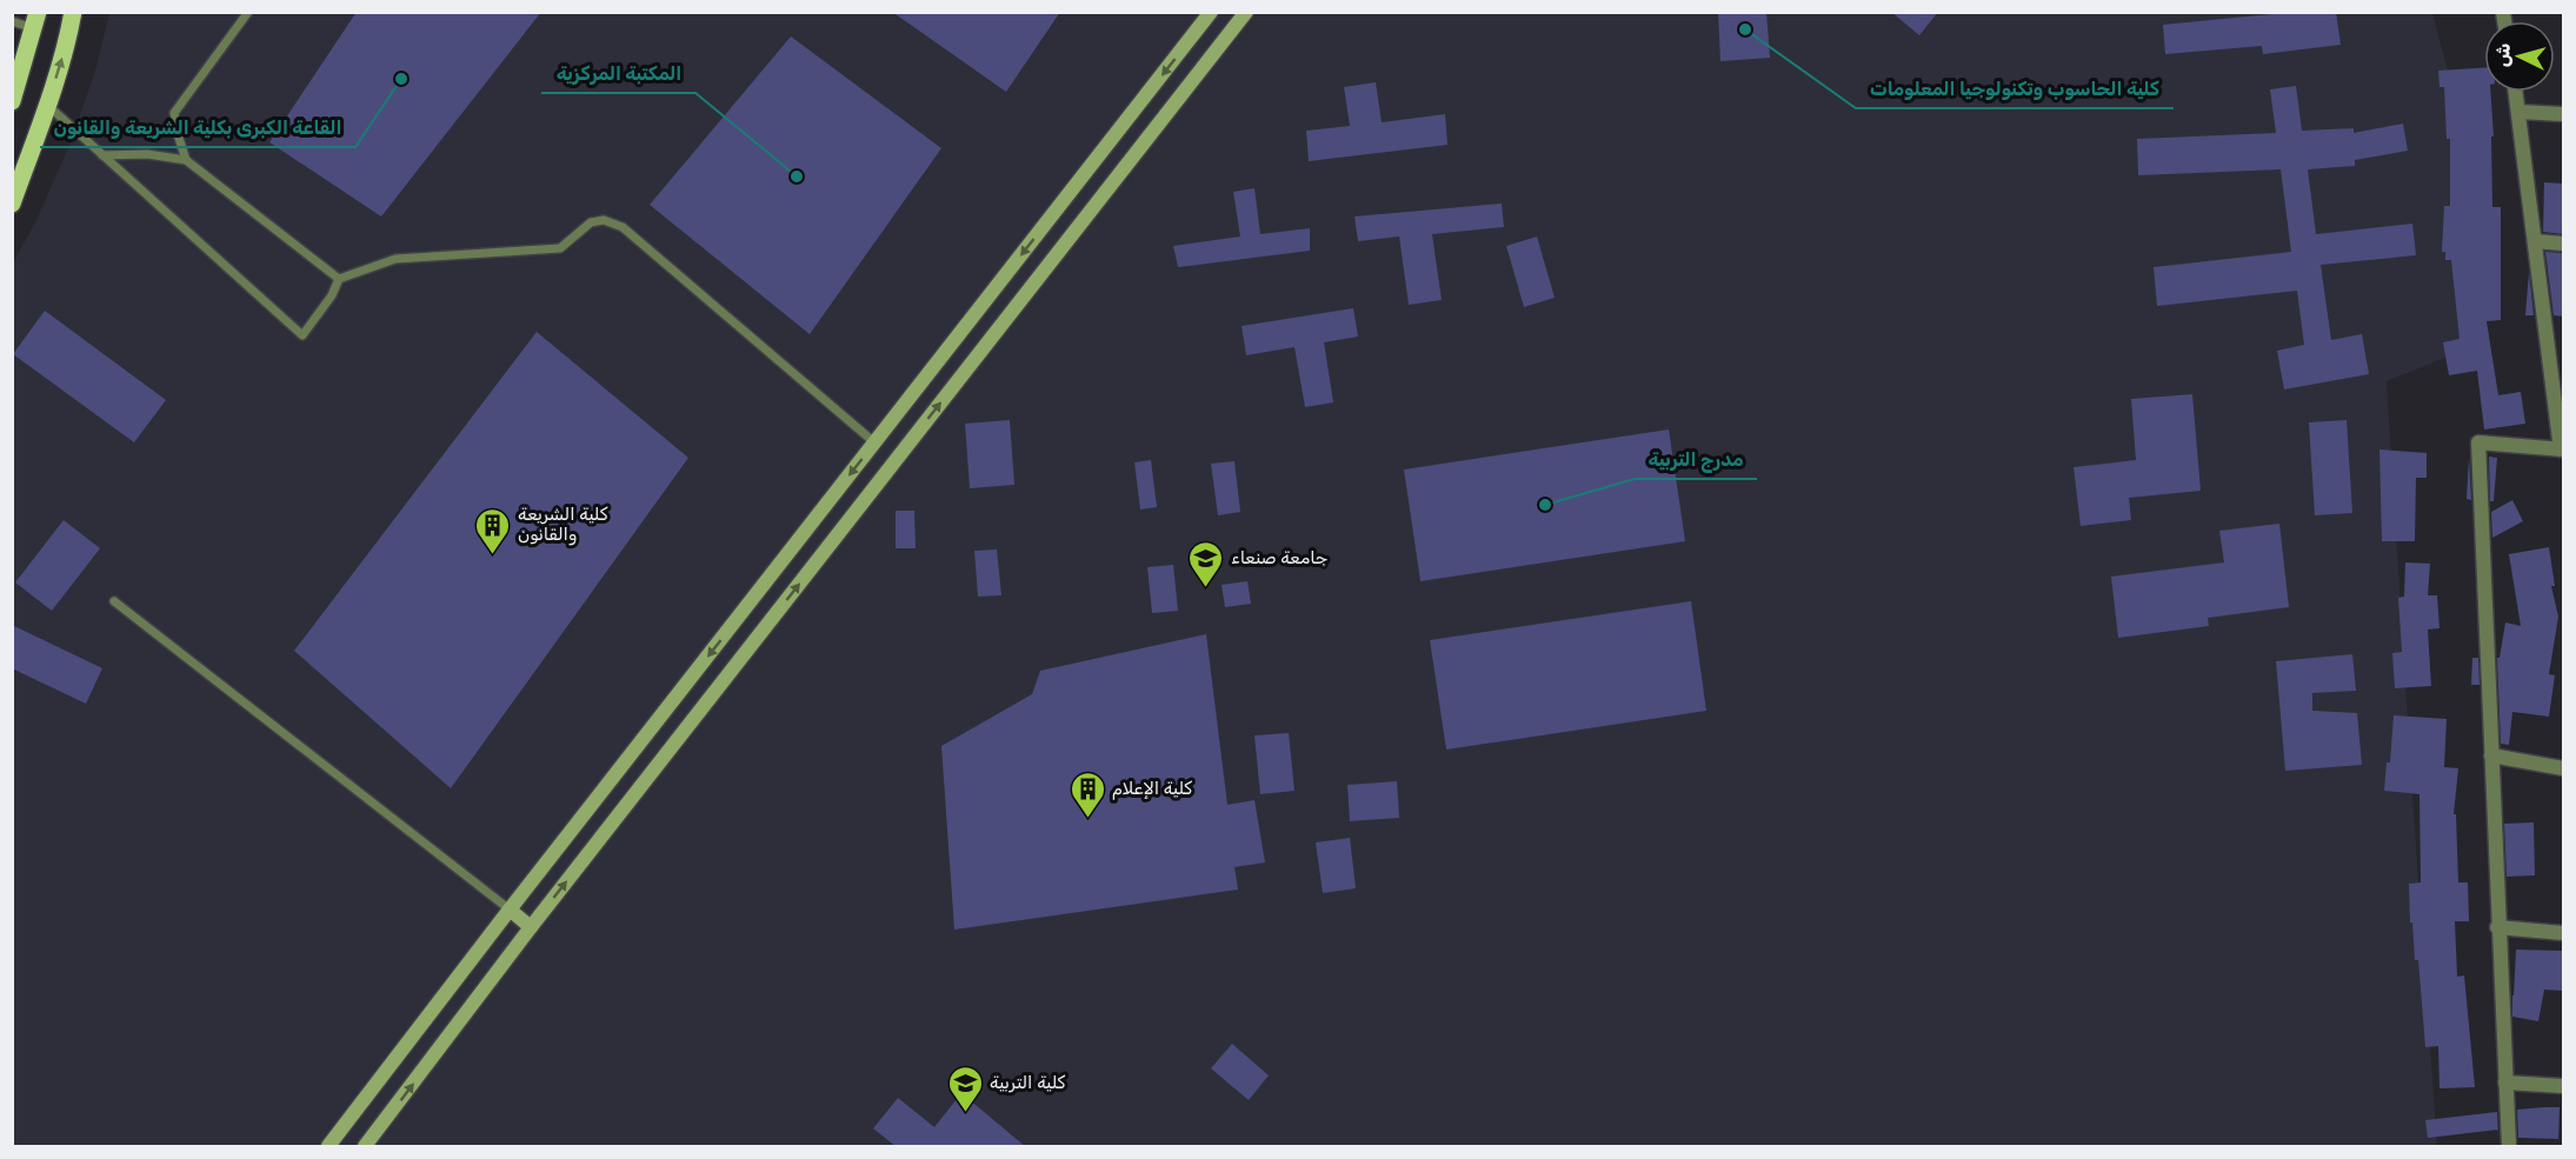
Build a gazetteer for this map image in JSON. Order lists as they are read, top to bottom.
{
  "places": {
    "other": [
      "كلية الحاسوب وتكنولوجيا المعلومات",
      "القاعة الكبرى بكلية الشريعة والقانون",
      "المكتبة المركزية",
      "مدرج التربية"
    ],
    "building": ["كلية الشريعة والقانون", "كلية الإعلام"],
    "school or university": ["جامعة صنعاء", "كلية التربية"]
  },
  "north": "left"
}
